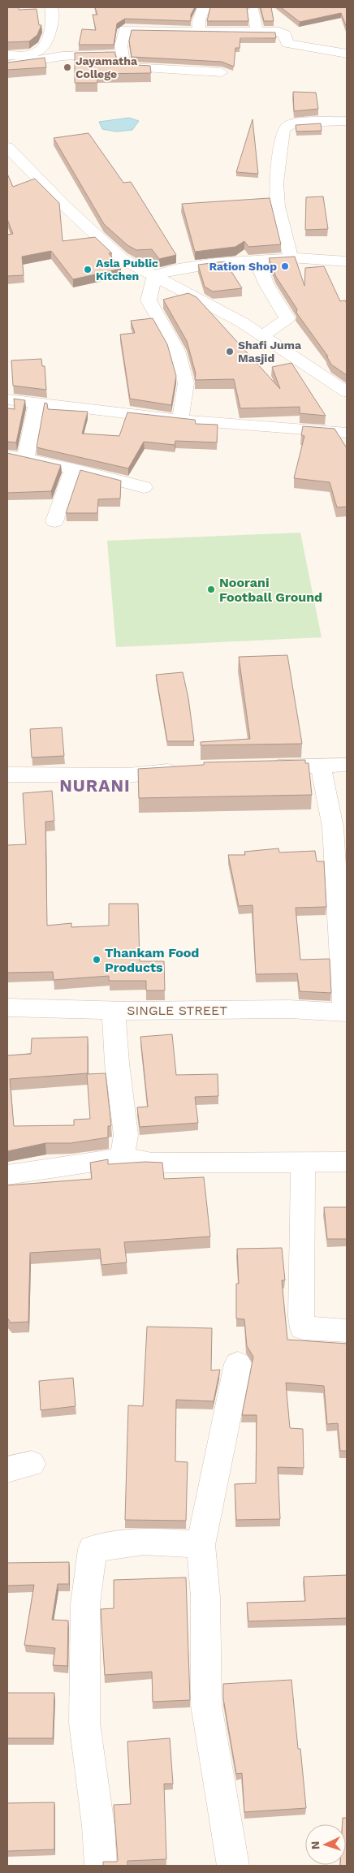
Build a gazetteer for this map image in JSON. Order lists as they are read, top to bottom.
{
  "streets": {
    "street": ["SINGLE STREET"]
  },
  "districts": ["NURANI"],
  "places": [
    "Jayamatha College",
    "Ration Shop",
    "Asla Public Kitchen",
    "Shafi Juma Masjid",
    "Noorani Football Ground",
    "Thankam Food Products"
  ],
  "north": "left"
}
